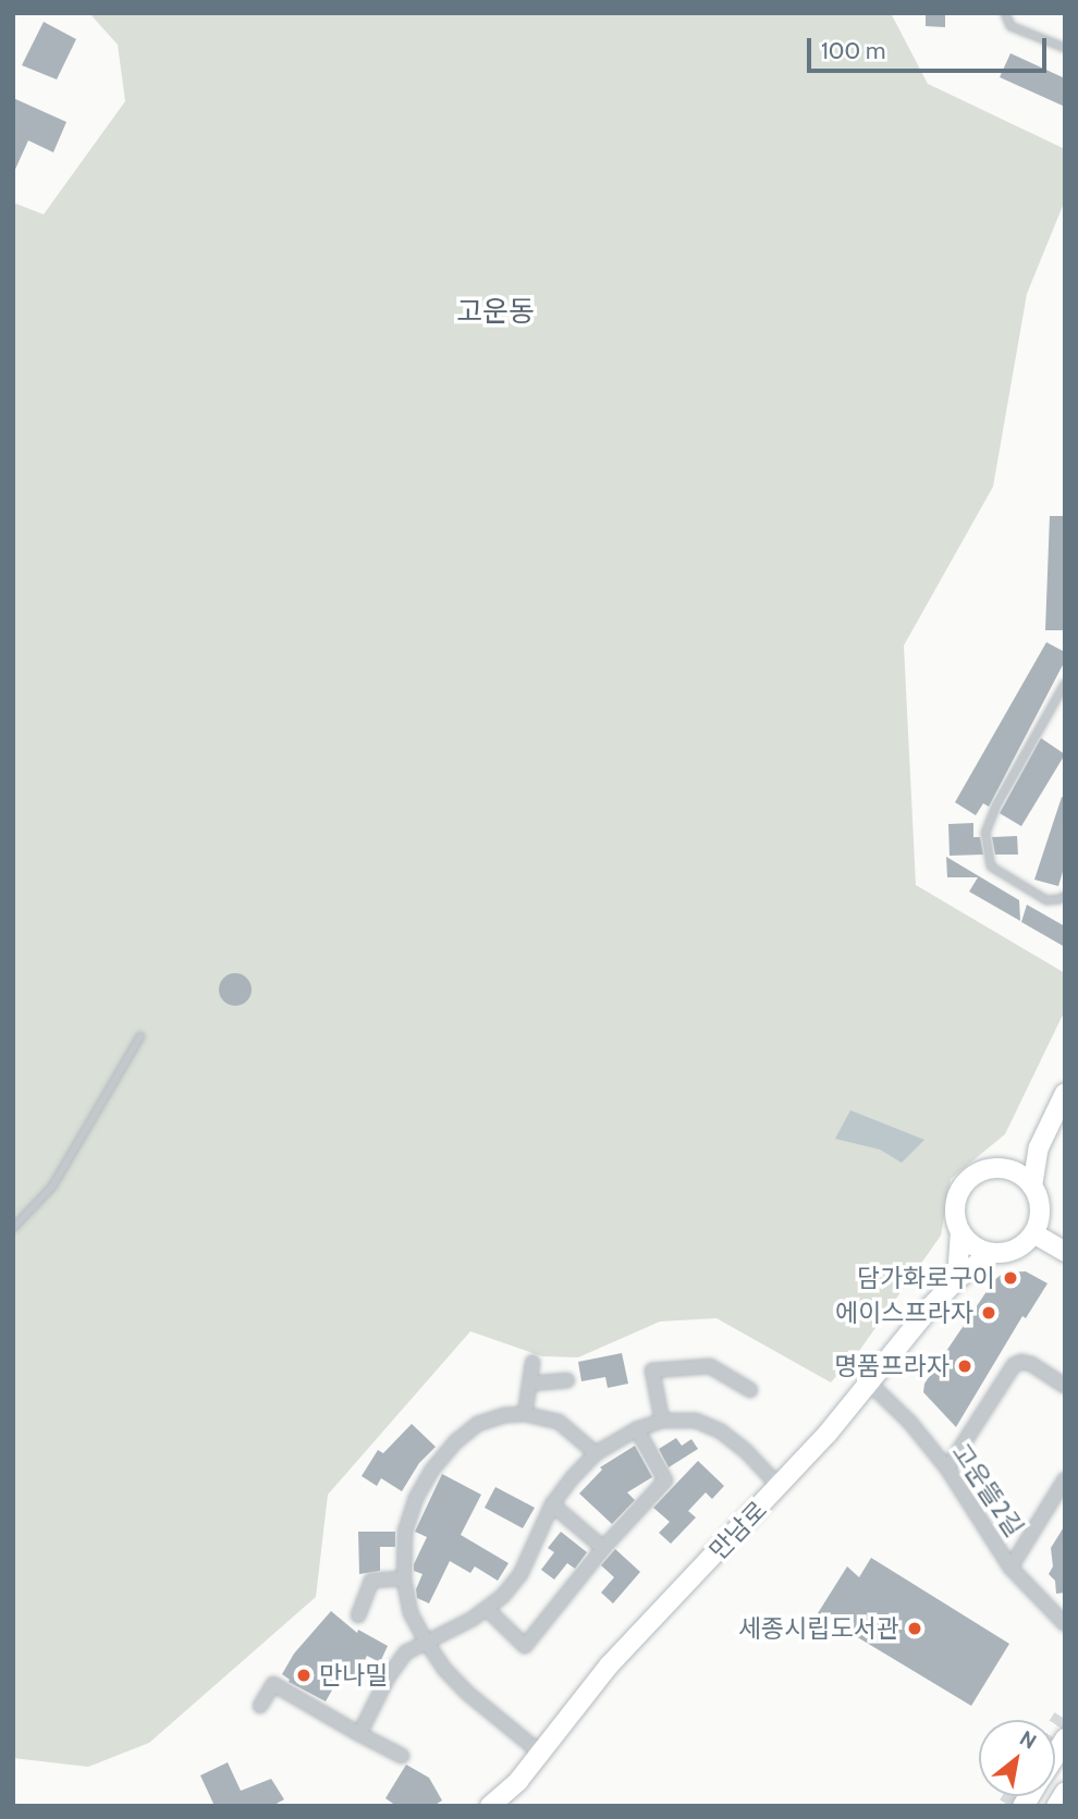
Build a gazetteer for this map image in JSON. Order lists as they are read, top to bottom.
{
  "streets": {
    "street": ["고운뜰2길", "만남로"]
  },
  "crossings": [
    ["고운뜰2길", "만남로"]
  ],
  "districts": ["고운동"],
  "places": [
    "담가화로구이",
    "에이스프라자",
    "명품프라자",
    "세종시립도서관",
    "만나밀"
  ],
  "scale_bar": "100 m",
  "north": "top right"
}
